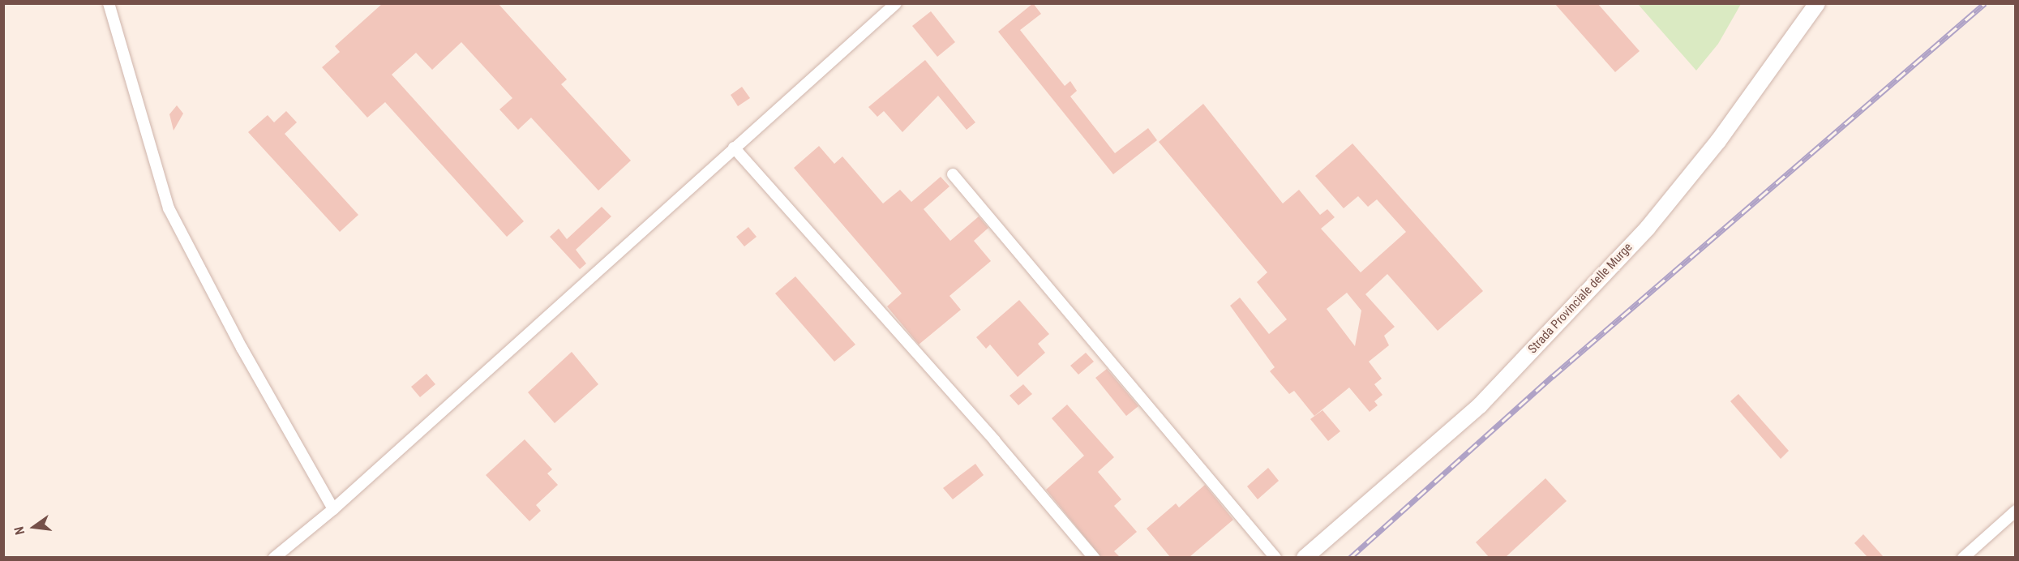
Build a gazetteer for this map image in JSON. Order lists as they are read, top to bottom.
{
  "streets": {
    "main road": ["Strada Provinciale delle Murge"]
  },
  "north": "left"
}
